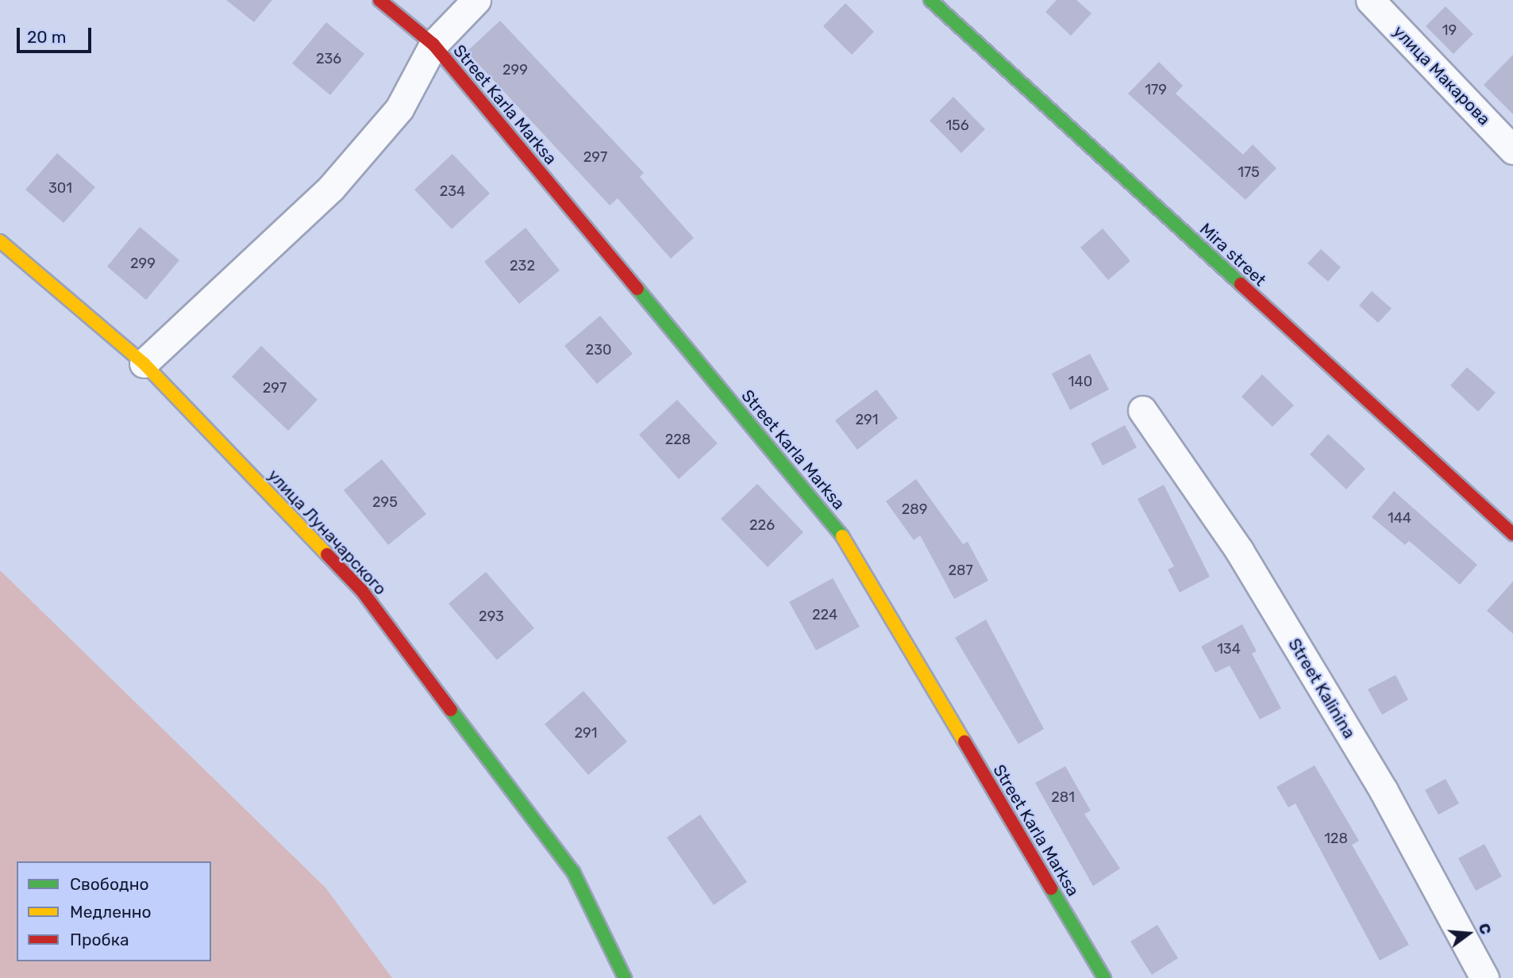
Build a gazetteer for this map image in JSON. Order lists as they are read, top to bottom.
{
  "streets": {
    "street": [
      "улица Макарова",
      "Street Karla Marksa",
      "Mira street",
      "улица Луначарского",
      "Street Kalinina"
    ]
  },
  "house_numbers": [
    "19",
    "236",
    "299",
    "179",
    "156",
    "297",
    "175",
    "301",
    "234",
    "299",
    "232",
    "230",
    "140",
    "297",
    "291",
    "228",
    "295",
    "289",
    "144",
    "226",
    "287",
    "224",
    "293",
    "134",
    "291",
    "281",
    "128"
  ],
  "legend": ["Свободно", "Медленно", "Пробка"],
  "scale_bar": "20 m",
  "north": "right"
}
